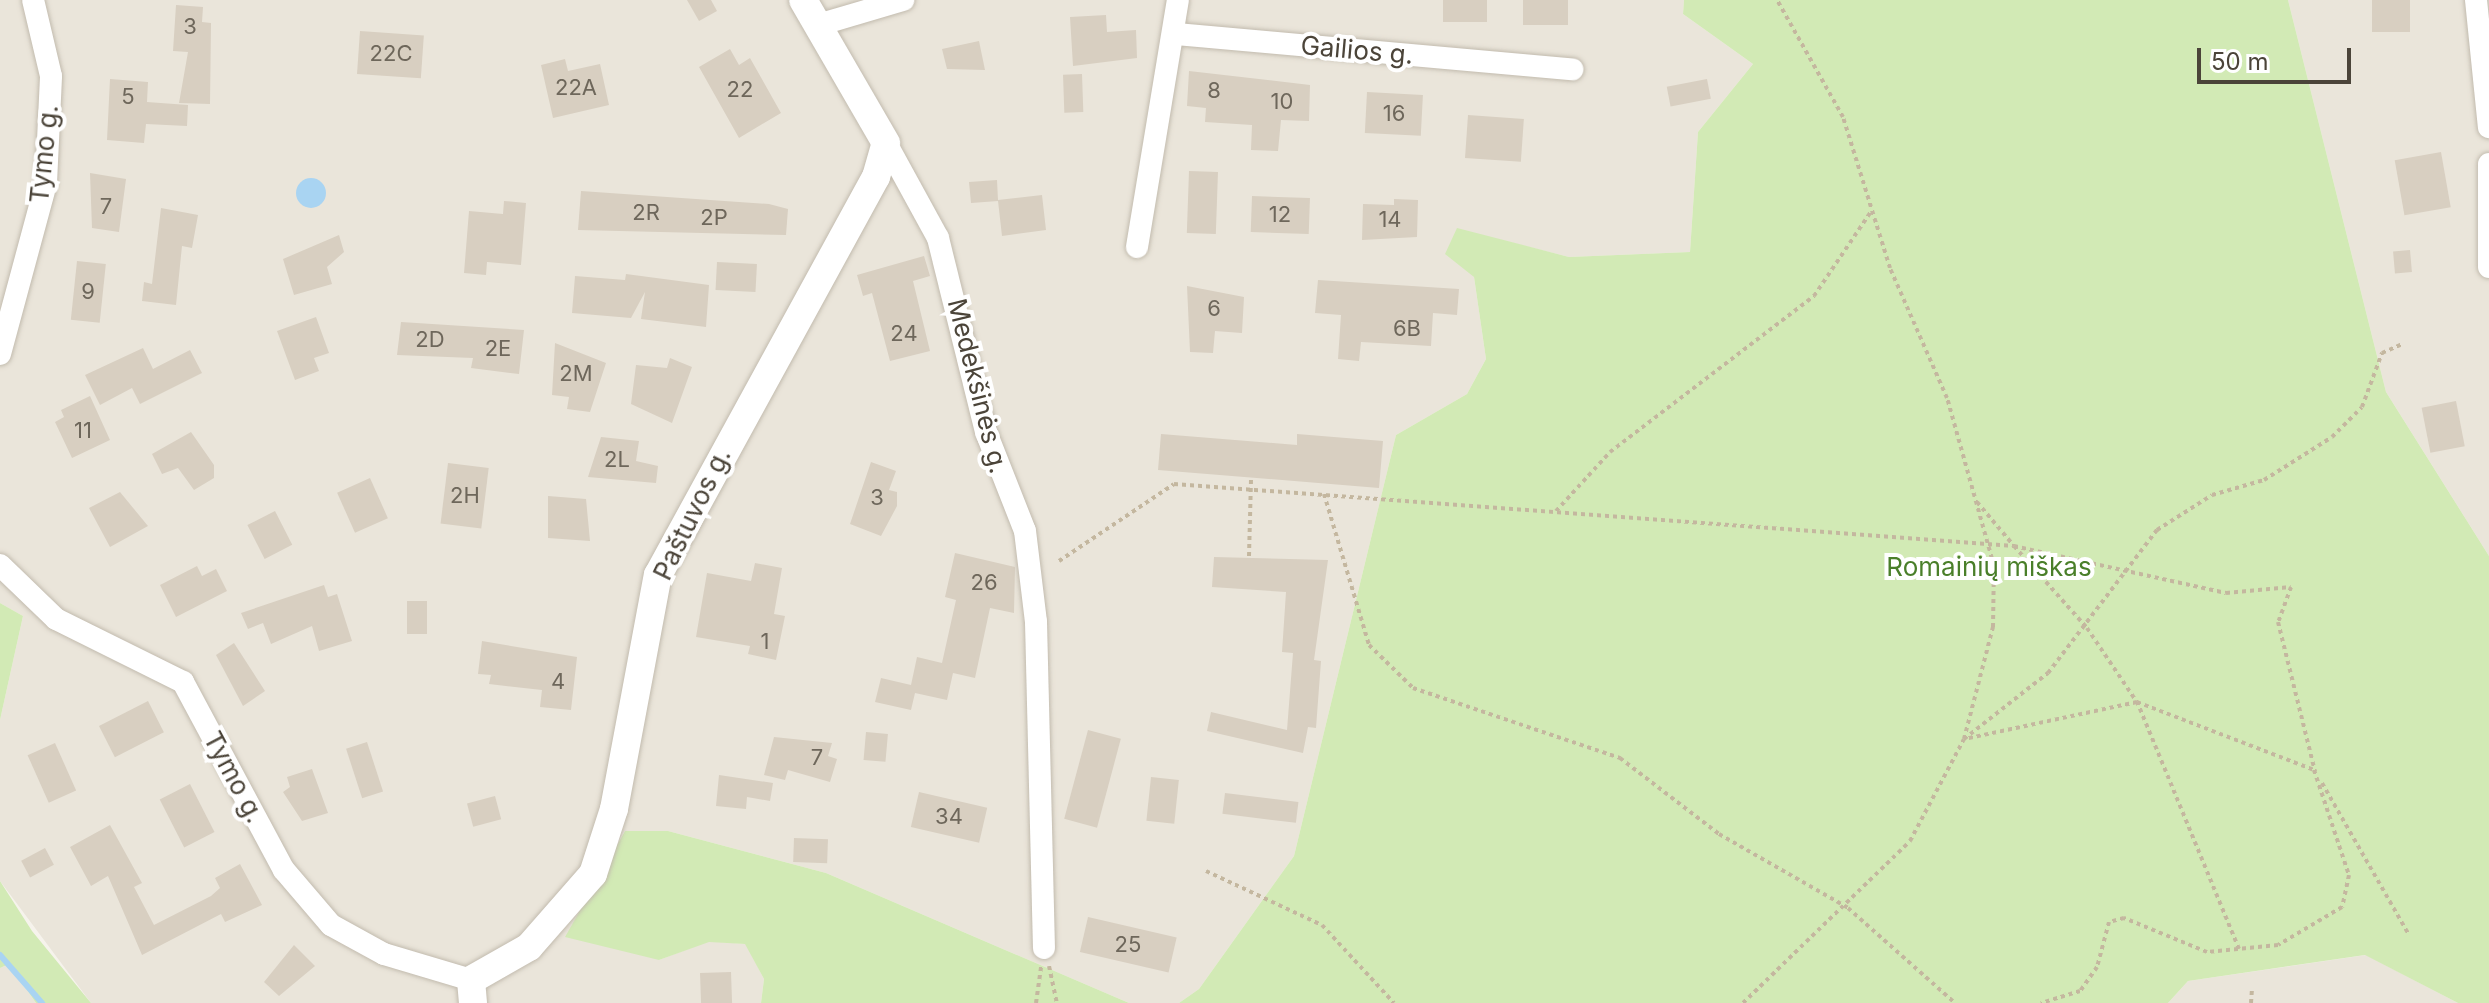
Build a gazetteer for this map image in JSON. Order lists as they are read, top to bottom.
{
  "streets": {
    "street": [
      "Gailios g.",
      "Tymo g.",
      "Medekšinės g.",
      "Paštuvos g."
    ]
  },
  "crossings": [
    ["Tymo g.", "Paštuvos g."],
    ["Medekšinės g.", "Paštuvos g."]
  ],
  "parks": ["Romainių miškas"],
  "house_numbers": [
    "3",
    "22C",
    "22A",
    "22",
    "8",
    "5",
    "10",
    "16",
    "7",
    "2R",
    "12",
    "2P",
    "14",
    "9",
    "6",
    "6B",
    "24",
    "2D",
    "2E",
    "2M",
    "11",
    "2L",
    "2H",
    "3",
    "26",
    "1",
    "4",
    "7",
    "34",
    "25"
  ],
  "scale_bar": "50 m"
}
